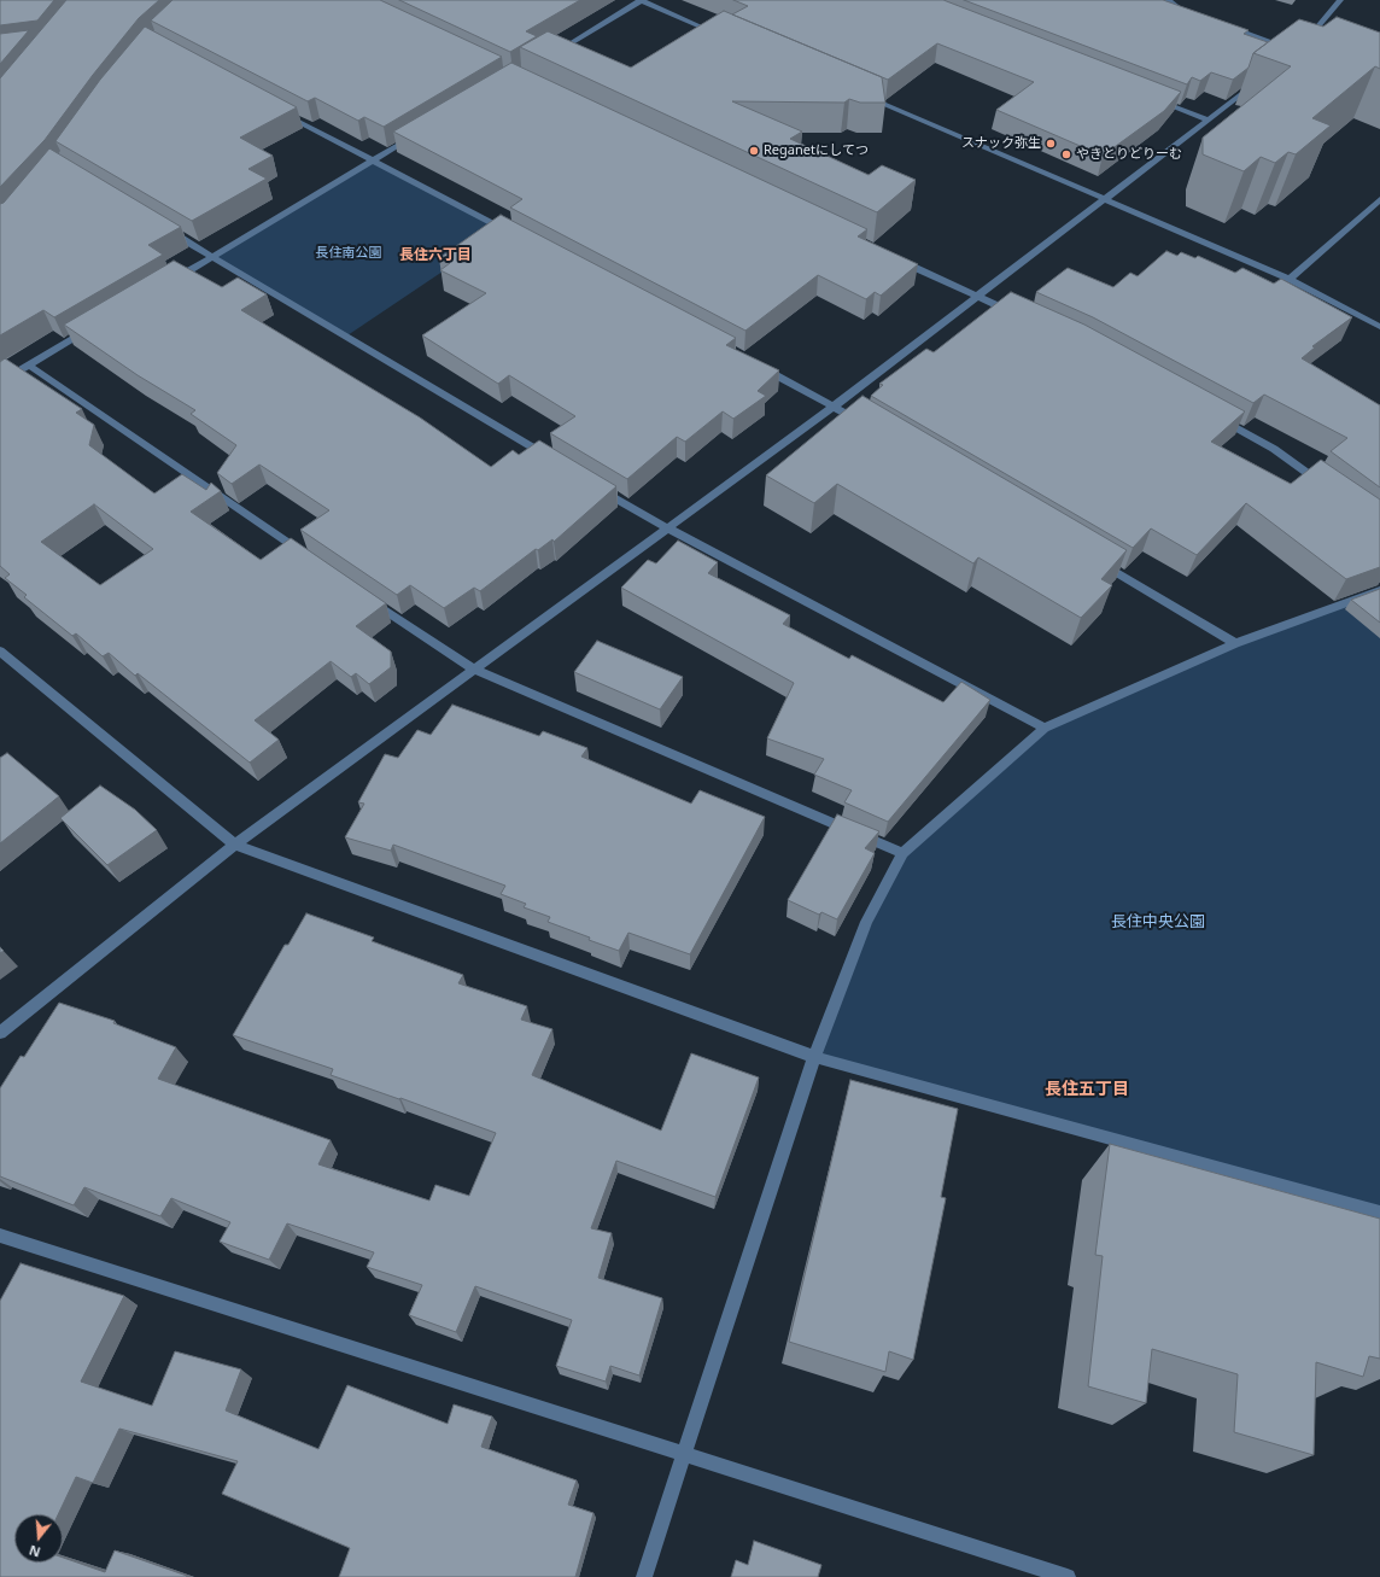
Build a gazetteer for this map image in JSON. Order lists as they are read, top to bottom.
{
  "districts": ["長住六丁目", "長住五丁目"],
  "parks": ["長住南公園", "長住中央公園"],
  "places": ["スナック弥生", "Reganetにしてつ", "やきとりどりーむ"],
  "north": "bottom"
}
